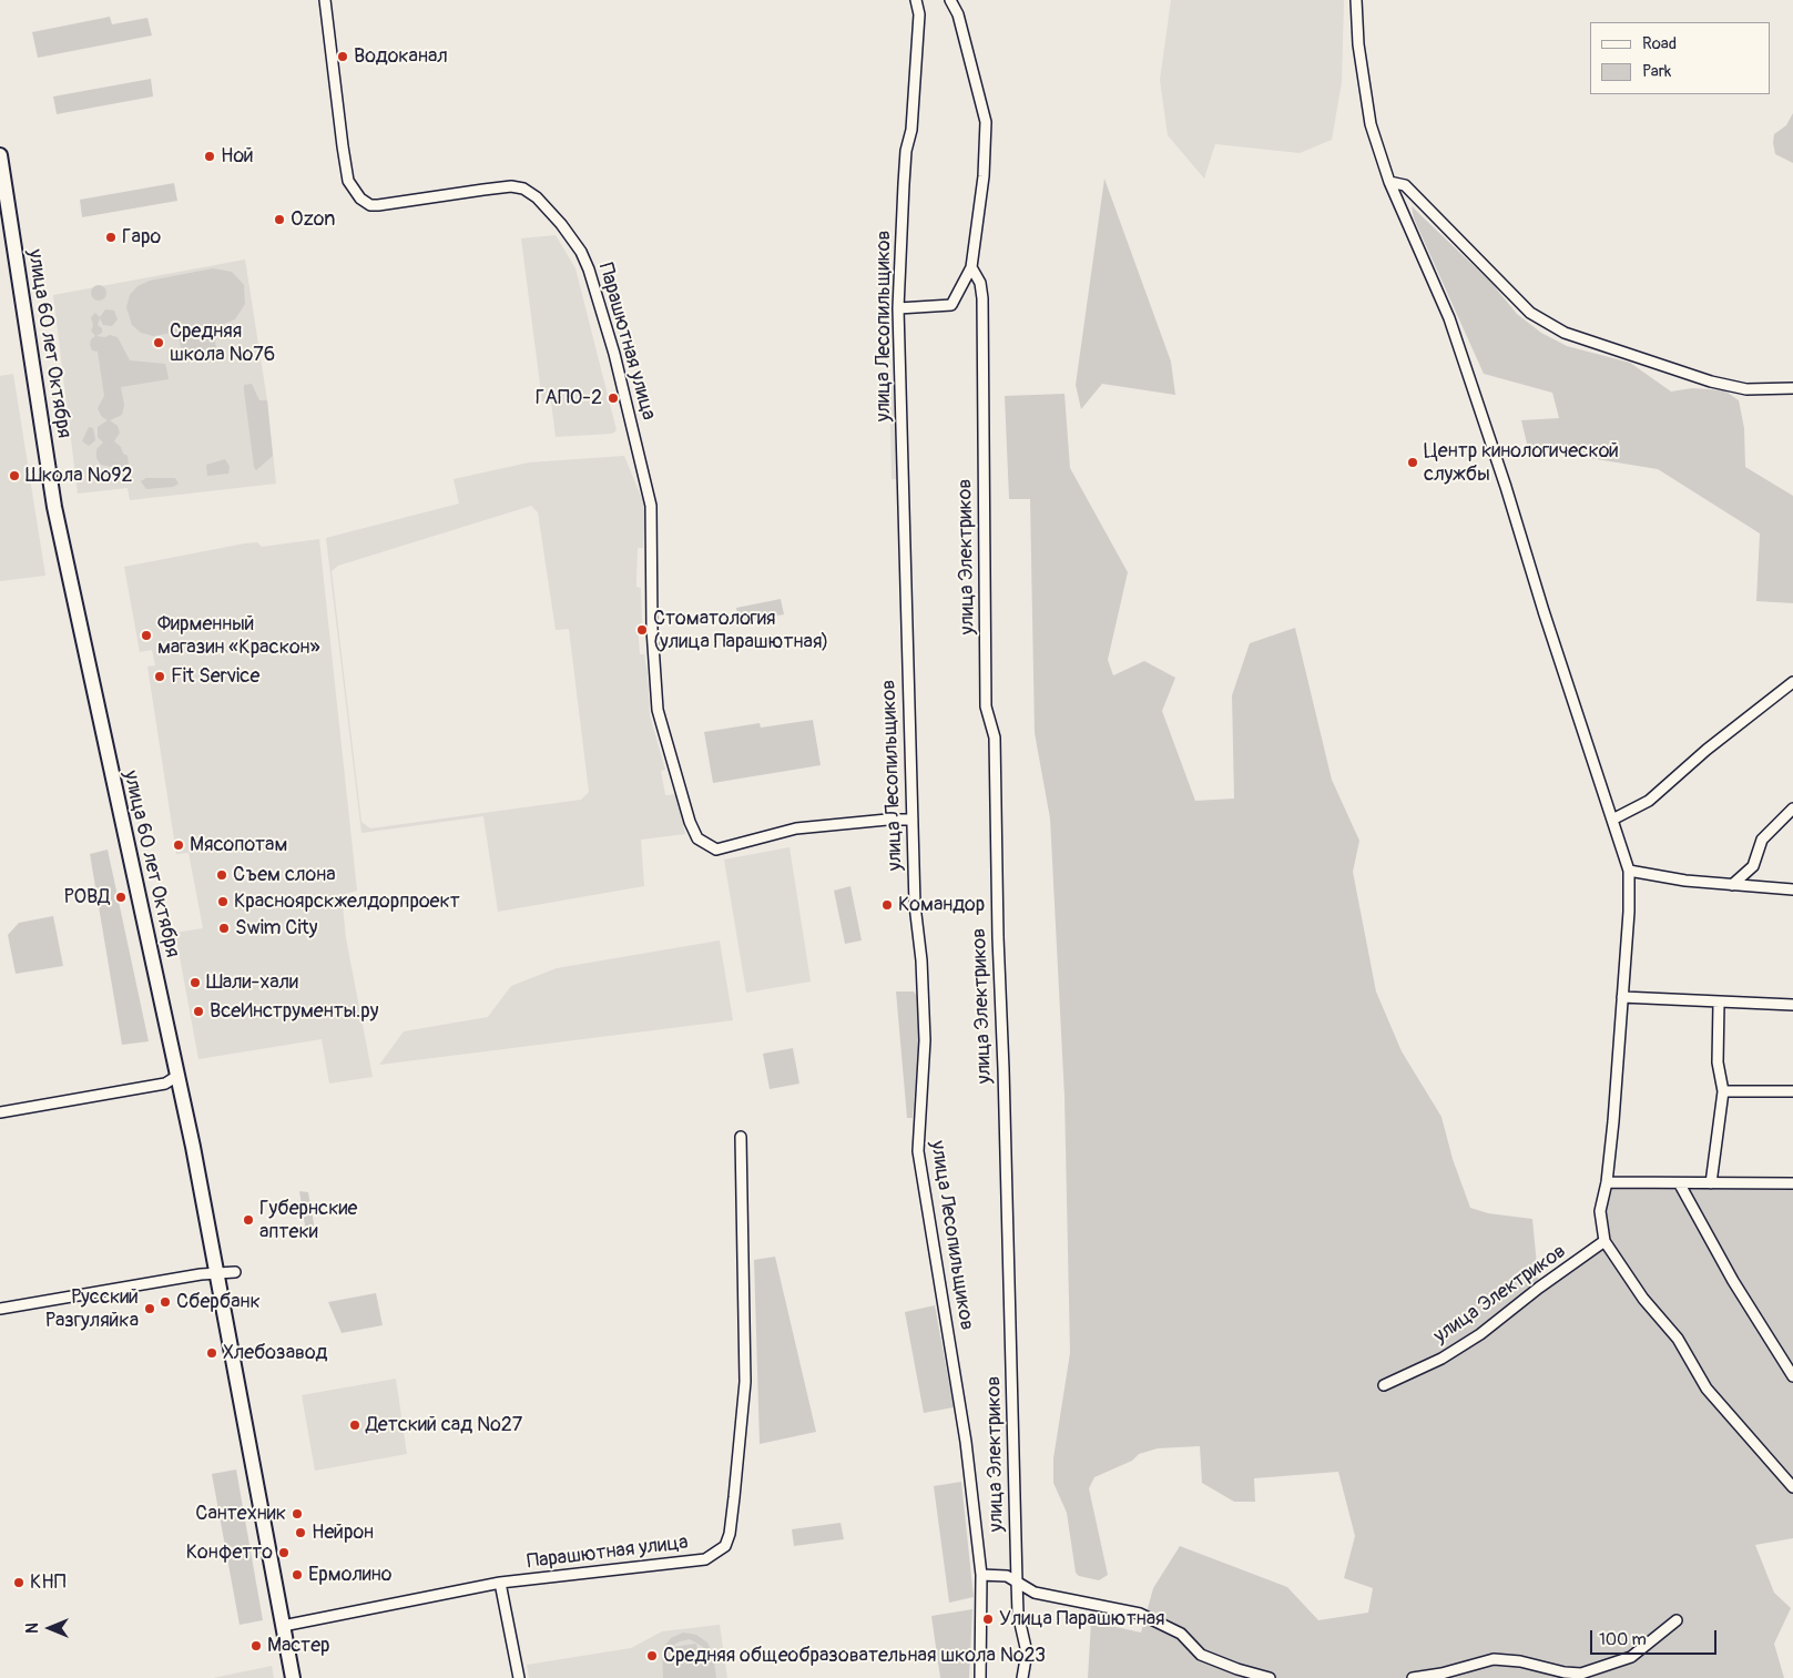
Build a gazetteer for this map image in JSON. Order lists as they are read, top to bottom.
{
  "streets": {
    "main road": ["улица 60 лет Октября"],
    "street": ["улица Лесопильщиков", "Парашютная улица", "улица Электриков"]
  },
  "crossings": [
    ["улица Лесопильщиков", "Парашютная улица"],
    ["Парашютная улица", "улица 60 лет Октября"]
  ],
  "places": [
    "Водоканал",
    "Ной",
    "Ozon",
    "Гаро",
    "Средняя школа №76",
    "ГАПО-2",
    "Центр кинологической службы",
    "Школа №92",
    "Стоматология (улица Парашютная)",
    "Фирменный магазин «Краскон»",
    "Fit Service",
    "Мясопотам",
    "Съем слона",
    "РОВД",
    "Красноярскжелдорпроект",
    "Командор",
    "Swim City",
    "Шали-хали",
    "ВсеИнструменты.ру",
    "Губернские аптеки",
    "Сбербанк",
    "Русский Разгуляйка",
    "Хлебозавод",
    "Детский сад №27",
    "Сантехник",
    "Нейрон",
    "Конфетто",
    "Ермолино",
    "КНП",
    "Улица Парашютная",
    "Мастер",
    "Средняя общеобразовательная школа №23"
  ],
  "legend": ["Road", "Park"],
  "scale_bar": "100 m",
  "north": "left"
}
